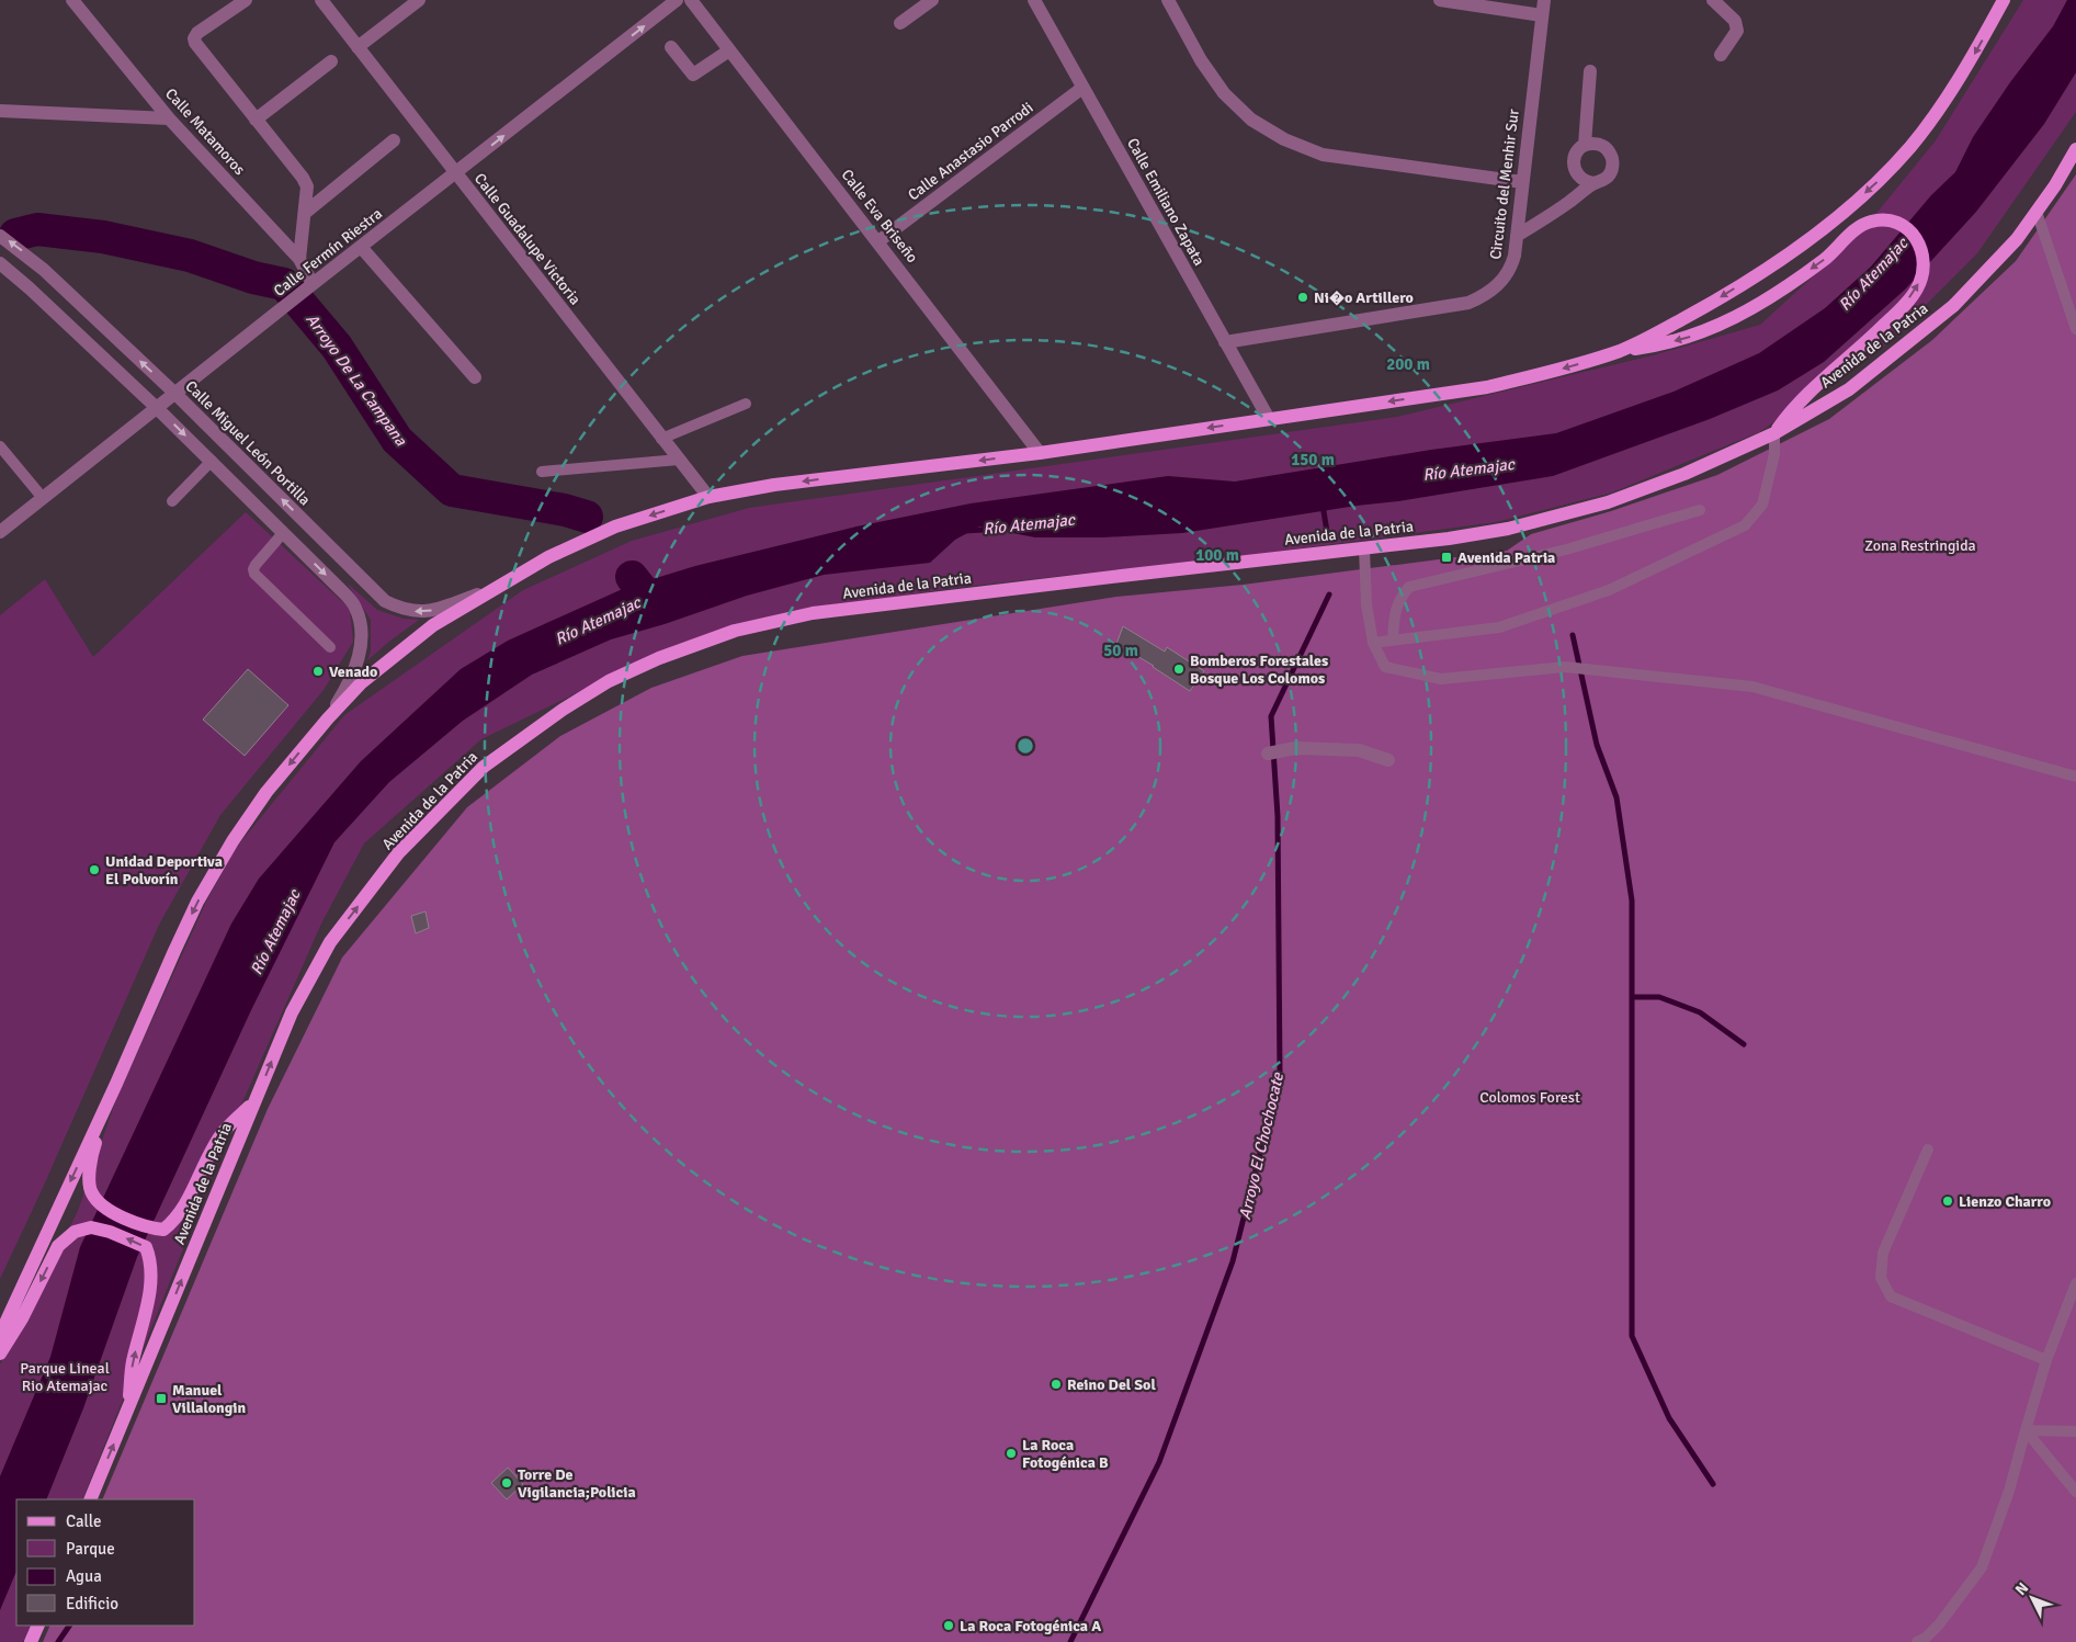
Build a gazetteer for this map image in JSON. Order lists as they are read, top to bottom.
{
  "streets": {
    "main road": ["Avenida de la Patria"],
    "street": [
      "Calle Matamoros",
      "Calle Anastasio Parrodi",
      "Circuito del Menhir Sur",
      "Calle Emiliano Zapata",
      "Calle Eva Briseño",
      "Calle Guadalupe Victoria",
      "Calle Fermín Riestra",
      "Calle Miguel León Portilla"
    ]
  },
  "crossings": [
    ["Calle Matamoros", "Calle Fermín Riestra"],
    ["Calle Anastasio Parrodi", "Calle Emiliano Zapata"],
    ["Calle Anastasio Parrodi", "Calle Eva Briseño"],
    ["Circuito del Menhir Sur", "Calle Emiliano Zapata"],
    ["Calle Guadalupe Victoria", "Calle Fermín Riestra"],
    ["Calle Fermín Riestra", "Calle Miguel León Portilla"]
  ],
  "one_way": ["Avenida de la Patria"],
  "water": ["Río Atemajac", "Arroyo De La Campana", "Arroyo El Chochocate"],
  "parks": ["Zona Restringida", "Colomos Forest", "Parque Lineal Rio Atemajac"],
  "places": {
    "other": [
      "Ni�o Artillero",
      "Bomberos Forestales Bosque Los Colomos",
      "Venado",
      "Unidad Deportiva El Polvorín",
      "Lienzo Charro",
      "Reino Del Sol",
      "La Roca Fotogénica B",
      "Torre De Vigilancia;Policia",
      "La Roca Fotogénica A"
    ],
    "transit": ["Avenida Patria", "Manuel Villalongin"]
  },
  "legend": [
    "Calle",
    "Parque",
    "Agua",
    "Edificio"
  ],
  "north": "top left",
  "rings": [
    "200 m",
    "150 m",
    "100 m",
    "50 m"
  ]
}
